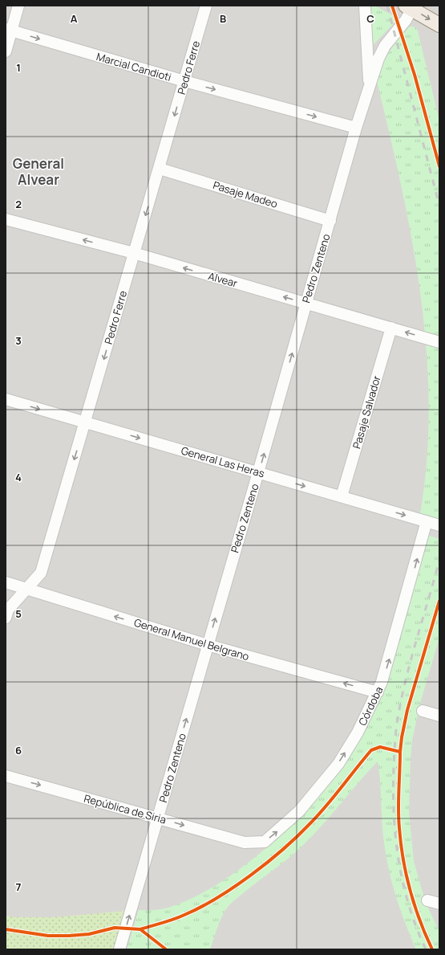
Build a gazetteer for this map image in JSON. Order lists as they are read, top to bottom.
{
  "streets": {
    "street": [
      "Marcial Candioti",
      "Pedro Ferre",
      "Pasaje Madeo",
      "Pedro Zenteno",
      "Alvear",
      "Pasaje Salvador",
      "General Las Heras",
      "General Manuel Belgrano",
      "Córdoba",
      "República de Siria"
    ]
  },
  "crossings": [
    ["Marcial Candioti", "Pedro Ferre"],
    ["Marcial Candioti", "Pedro Zenteno"],
    ["Pedro Ferre", "Pasaje Madeo"],
    ["Pedro Ferre", "Alvear"],
    ["Pedro Ferre", "General Las Heras"],
    ["Pedro Ferre", "General Manuel Belgrano"],
    ["Pasaje Madeo", "Pedro Zenteno"],
    ["Pedro Zenteno", "Alvear"],
    ["Pedro Zenteno", "General Las Heras"],
    ["Pedro Zenteno", "General Manuel Belgrano"],
    ["Pedro Zenteno", "República de Siria"],
    ["Alvear", "Pasaje Salvador"],
    ["Pasaje Salvador", "General Las Heras"],
    ["General Las Heras", "Córdoba"],
    ["General Manuel Belgrano", "Córdoba"],
    ["Córdoba", "República de Siria"]
  ],
  "one_way": [
    "Marcial Candioti",
    "Pedro Ferre",
    "Pedro Zenteno",
    "Alvear",
    "General Las Heras",
    "General Manuel Belgrano",
    "Córdoba",
    "República de Siria"
  ],
  "districts": ["General Alvear"],
  "grid": {
    "columns": ["A", "B", "C"],
    "rows": [
      "1",
      "2",
      "3",
      "4",
      "5",
      "6",
      "7"
    ]
  }
}
